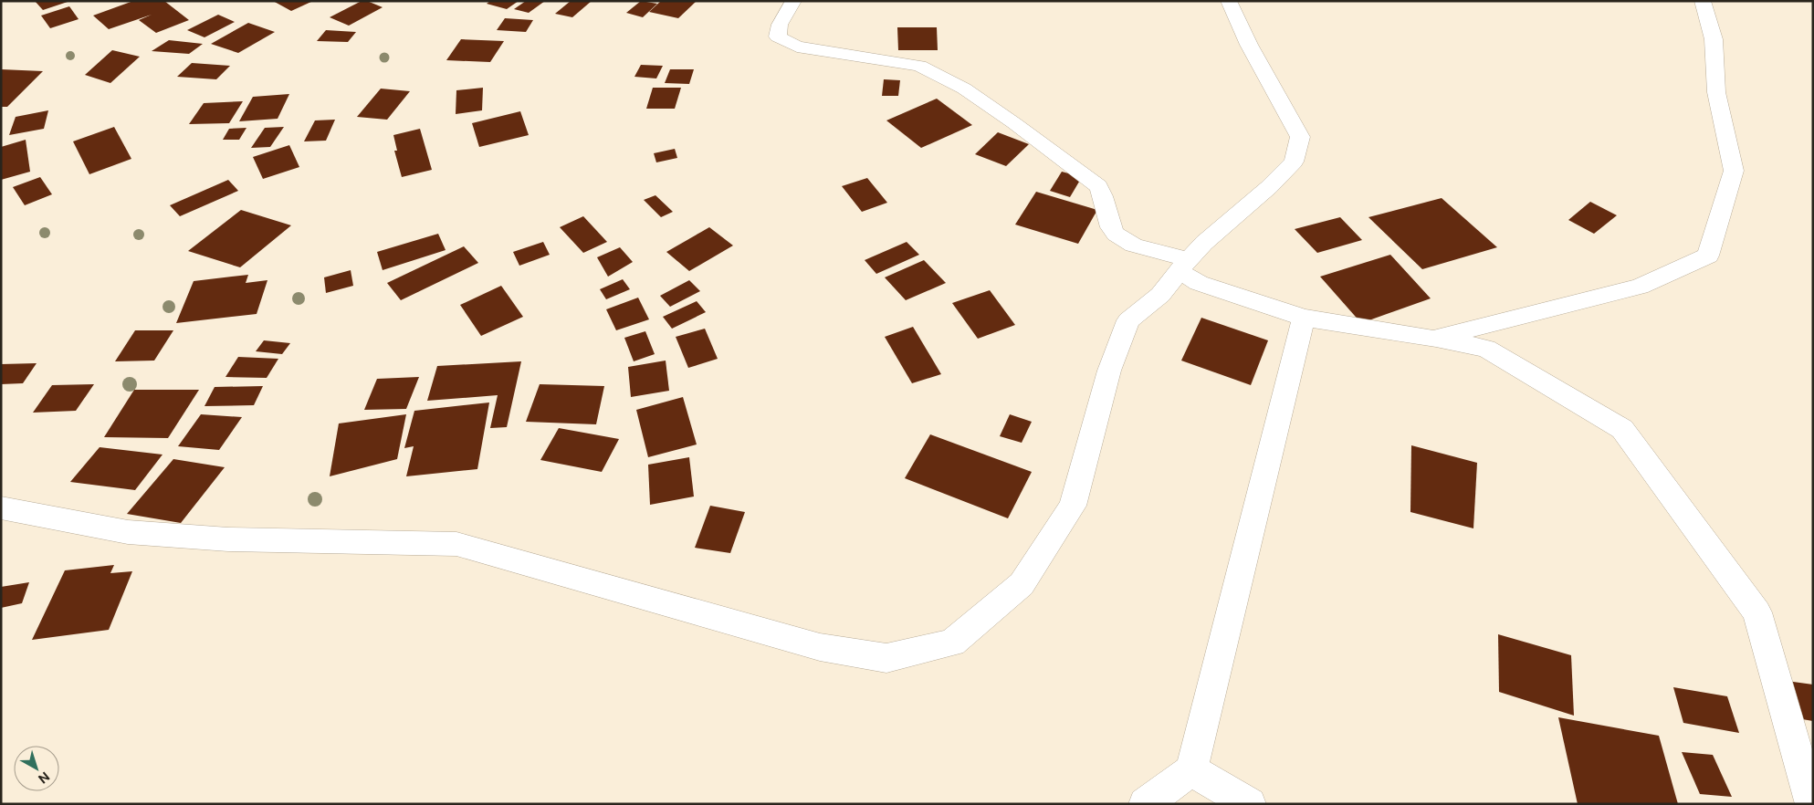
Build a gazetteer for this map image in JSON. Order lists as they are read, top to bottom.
{
  "north": "bottom right"
}
